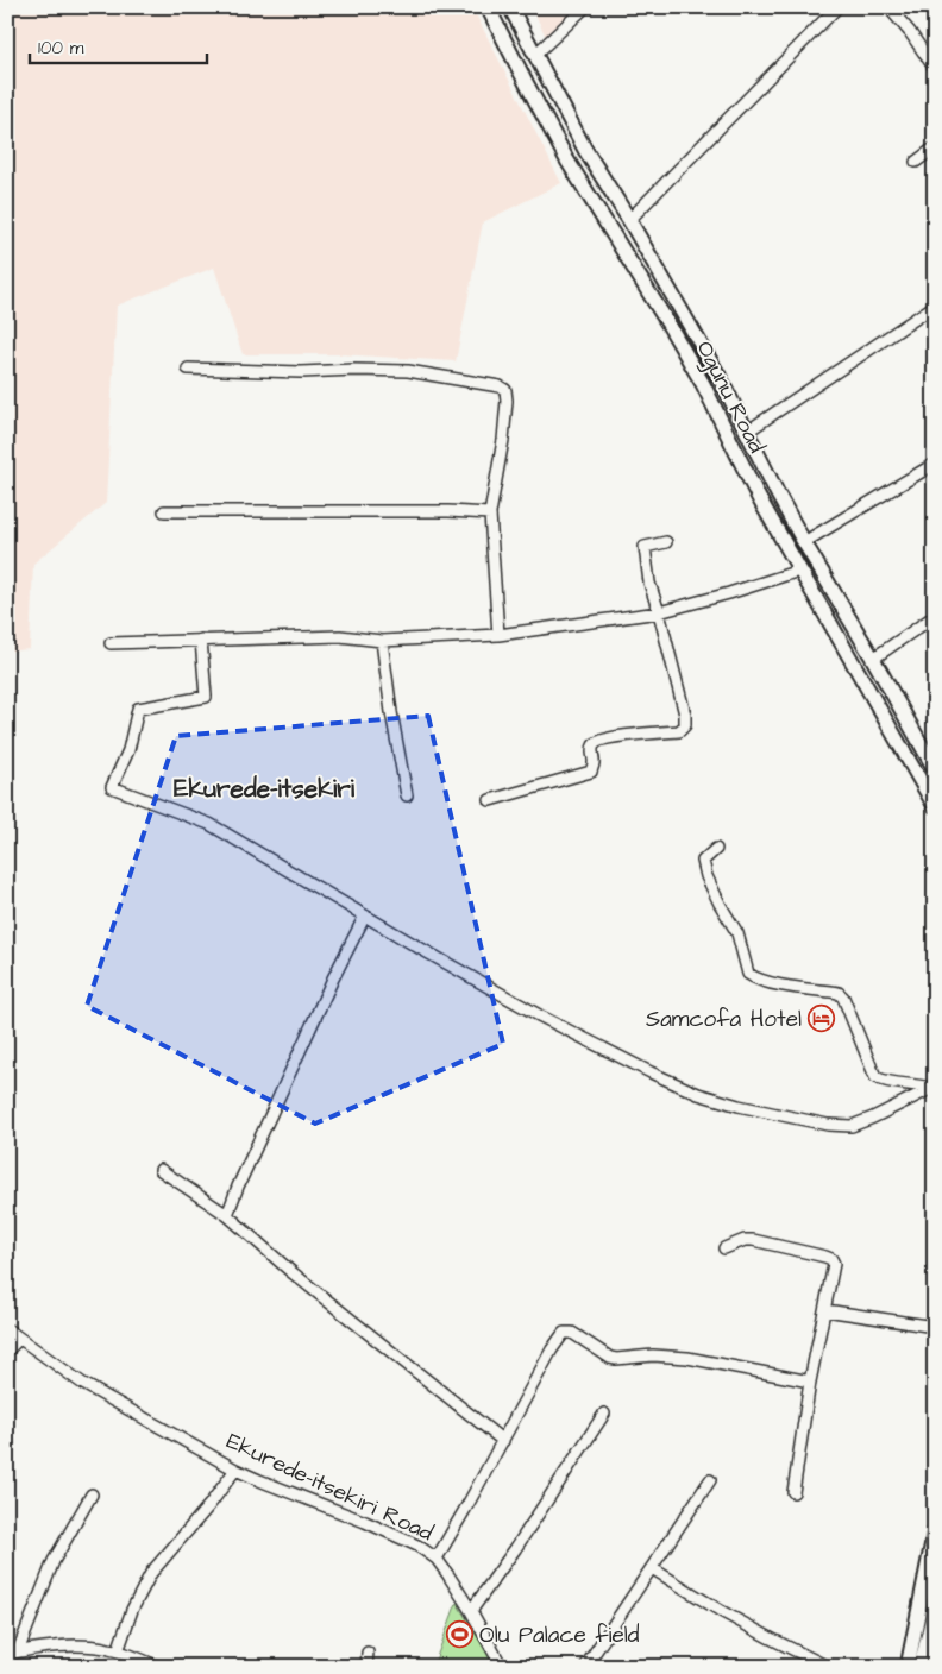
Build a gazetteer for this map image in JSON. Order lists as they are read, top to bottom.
{
  "streets": {
    "main road": ["Ogunu Road"],
    "street": ["Ekurede-itsekiri Road"]
  },
  "districts": ["Ekurede-itsekiri"],
  "places": {
    "hotel": ["Samcofa Hotel"],
    "sports": ["Olu Palace field"]
  },
  "scale_bar": "100 m"
}
